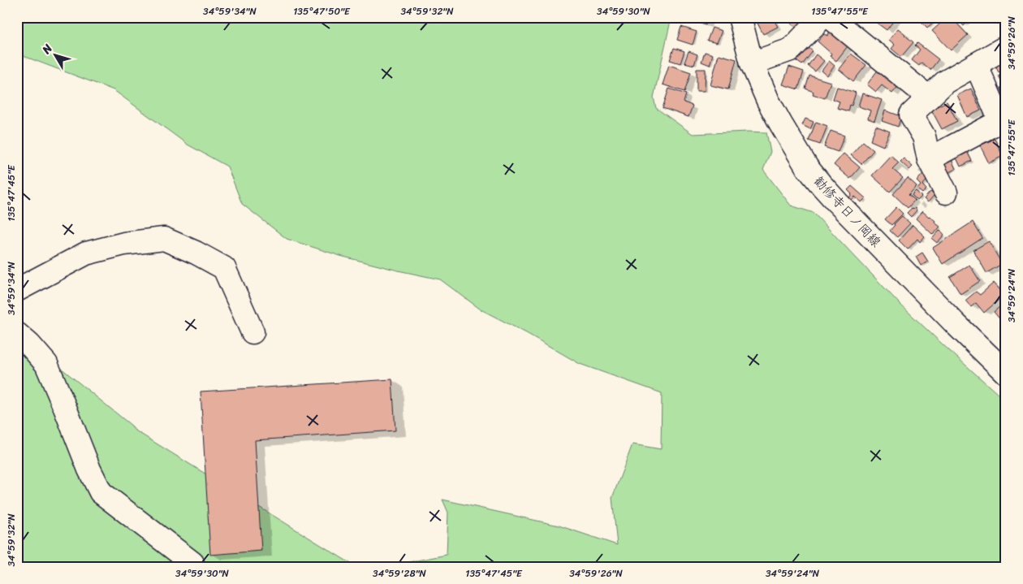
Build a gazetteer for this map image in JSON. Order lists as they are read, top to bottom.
{
  "streets": {
    "street": ["勧修寺日ノ岡線"]
  },
  "north": "top left",
  "coordinates": [
    "34°59'34\"N",
    "135°47'50\"E",
    "34°59'32\"N",
    "34°59'30\"N",
    "135°47'55\"E",
    "34°59'26\"N",
    "135°47'45\"E",
    "34°59'24\"N",
    "34°59'28\"N"
  ]
}
